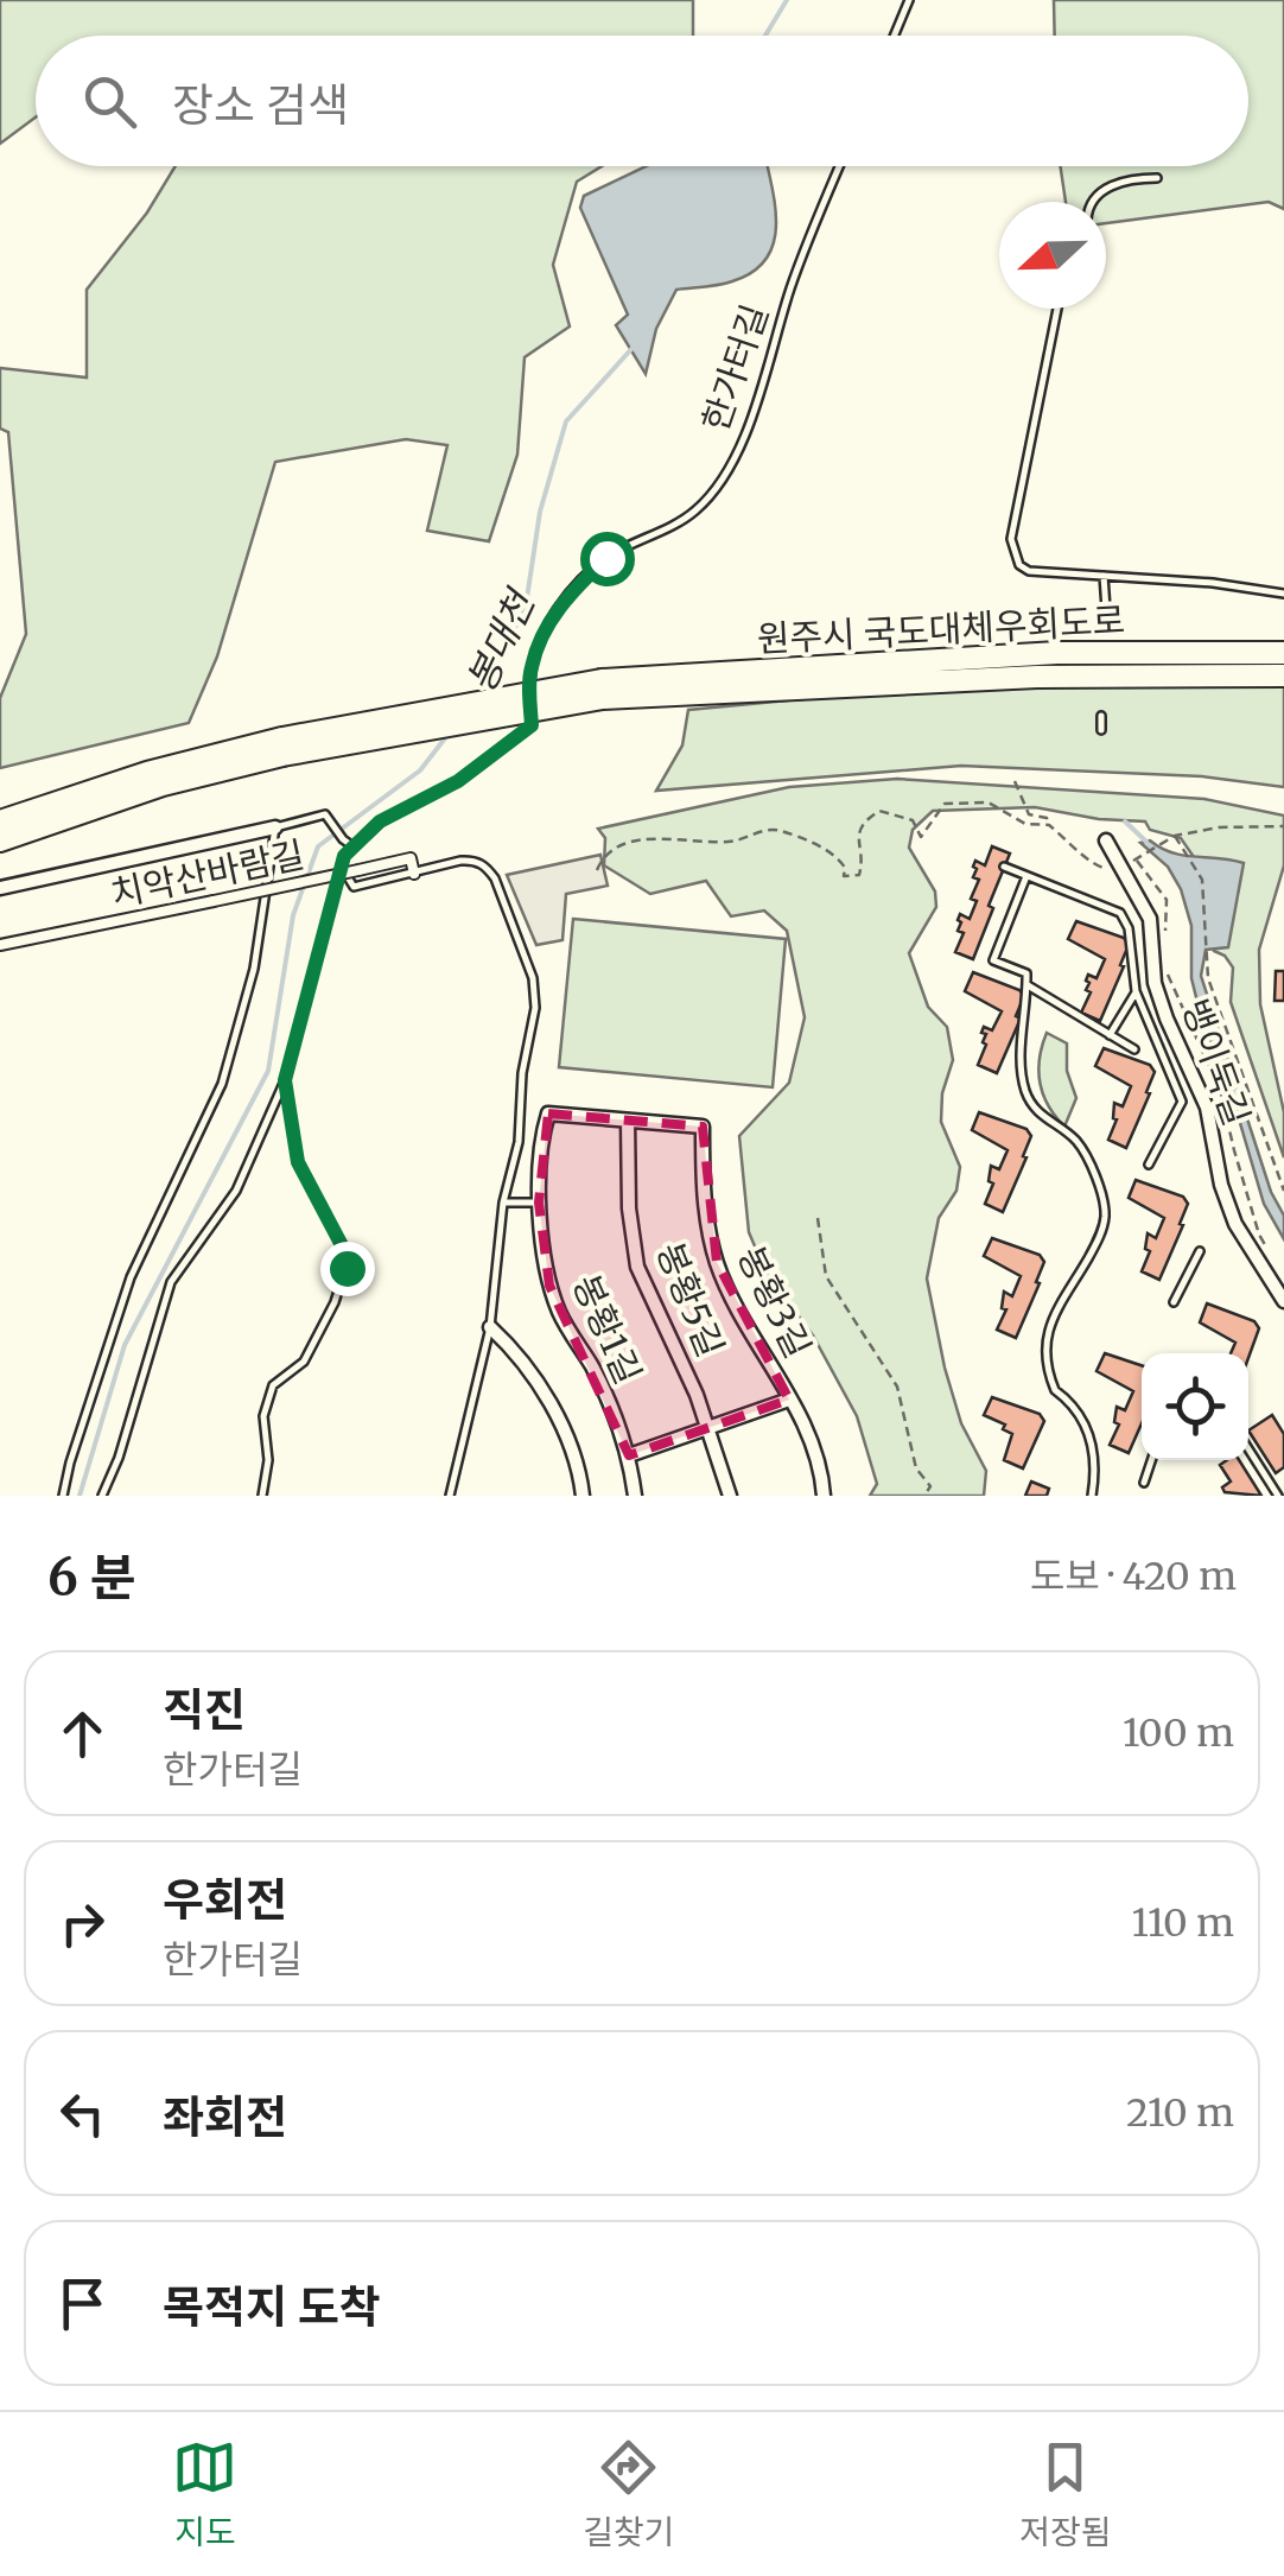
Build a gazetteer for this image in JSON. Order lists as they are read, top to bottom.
{
  "streets": {
    "highway": ["원주시 국도대체우회도로"],
    "street": [
      "치악산바람길",
      "뱅이둑길",
      "봉황5길",
      "봉황3길",
      "봉황1길"
    ],
    "lane": ["한가터길"]
  },
  "crossings": [
    ["봉황5길", "봉황3길"],
    ["봉황5길", "봉황1길"],
    ["봉황3길", "봉황1길"]
  ],
  "water": ["봉대천"],
  "north": "left",
  "page": {
    "search": "장소 검색",
    "heading": ["6 분", "도보 · 420 m"],
    "list": [
      ["직진", "한가터길", "100 m"],
      ["우회전", "한가터길", "110 m"],
      ["좌회전", "210 m"],
      "목적지 도착"
    ],
    "nav": ["지도", "길찾기", "저장됨"]
  }
}
